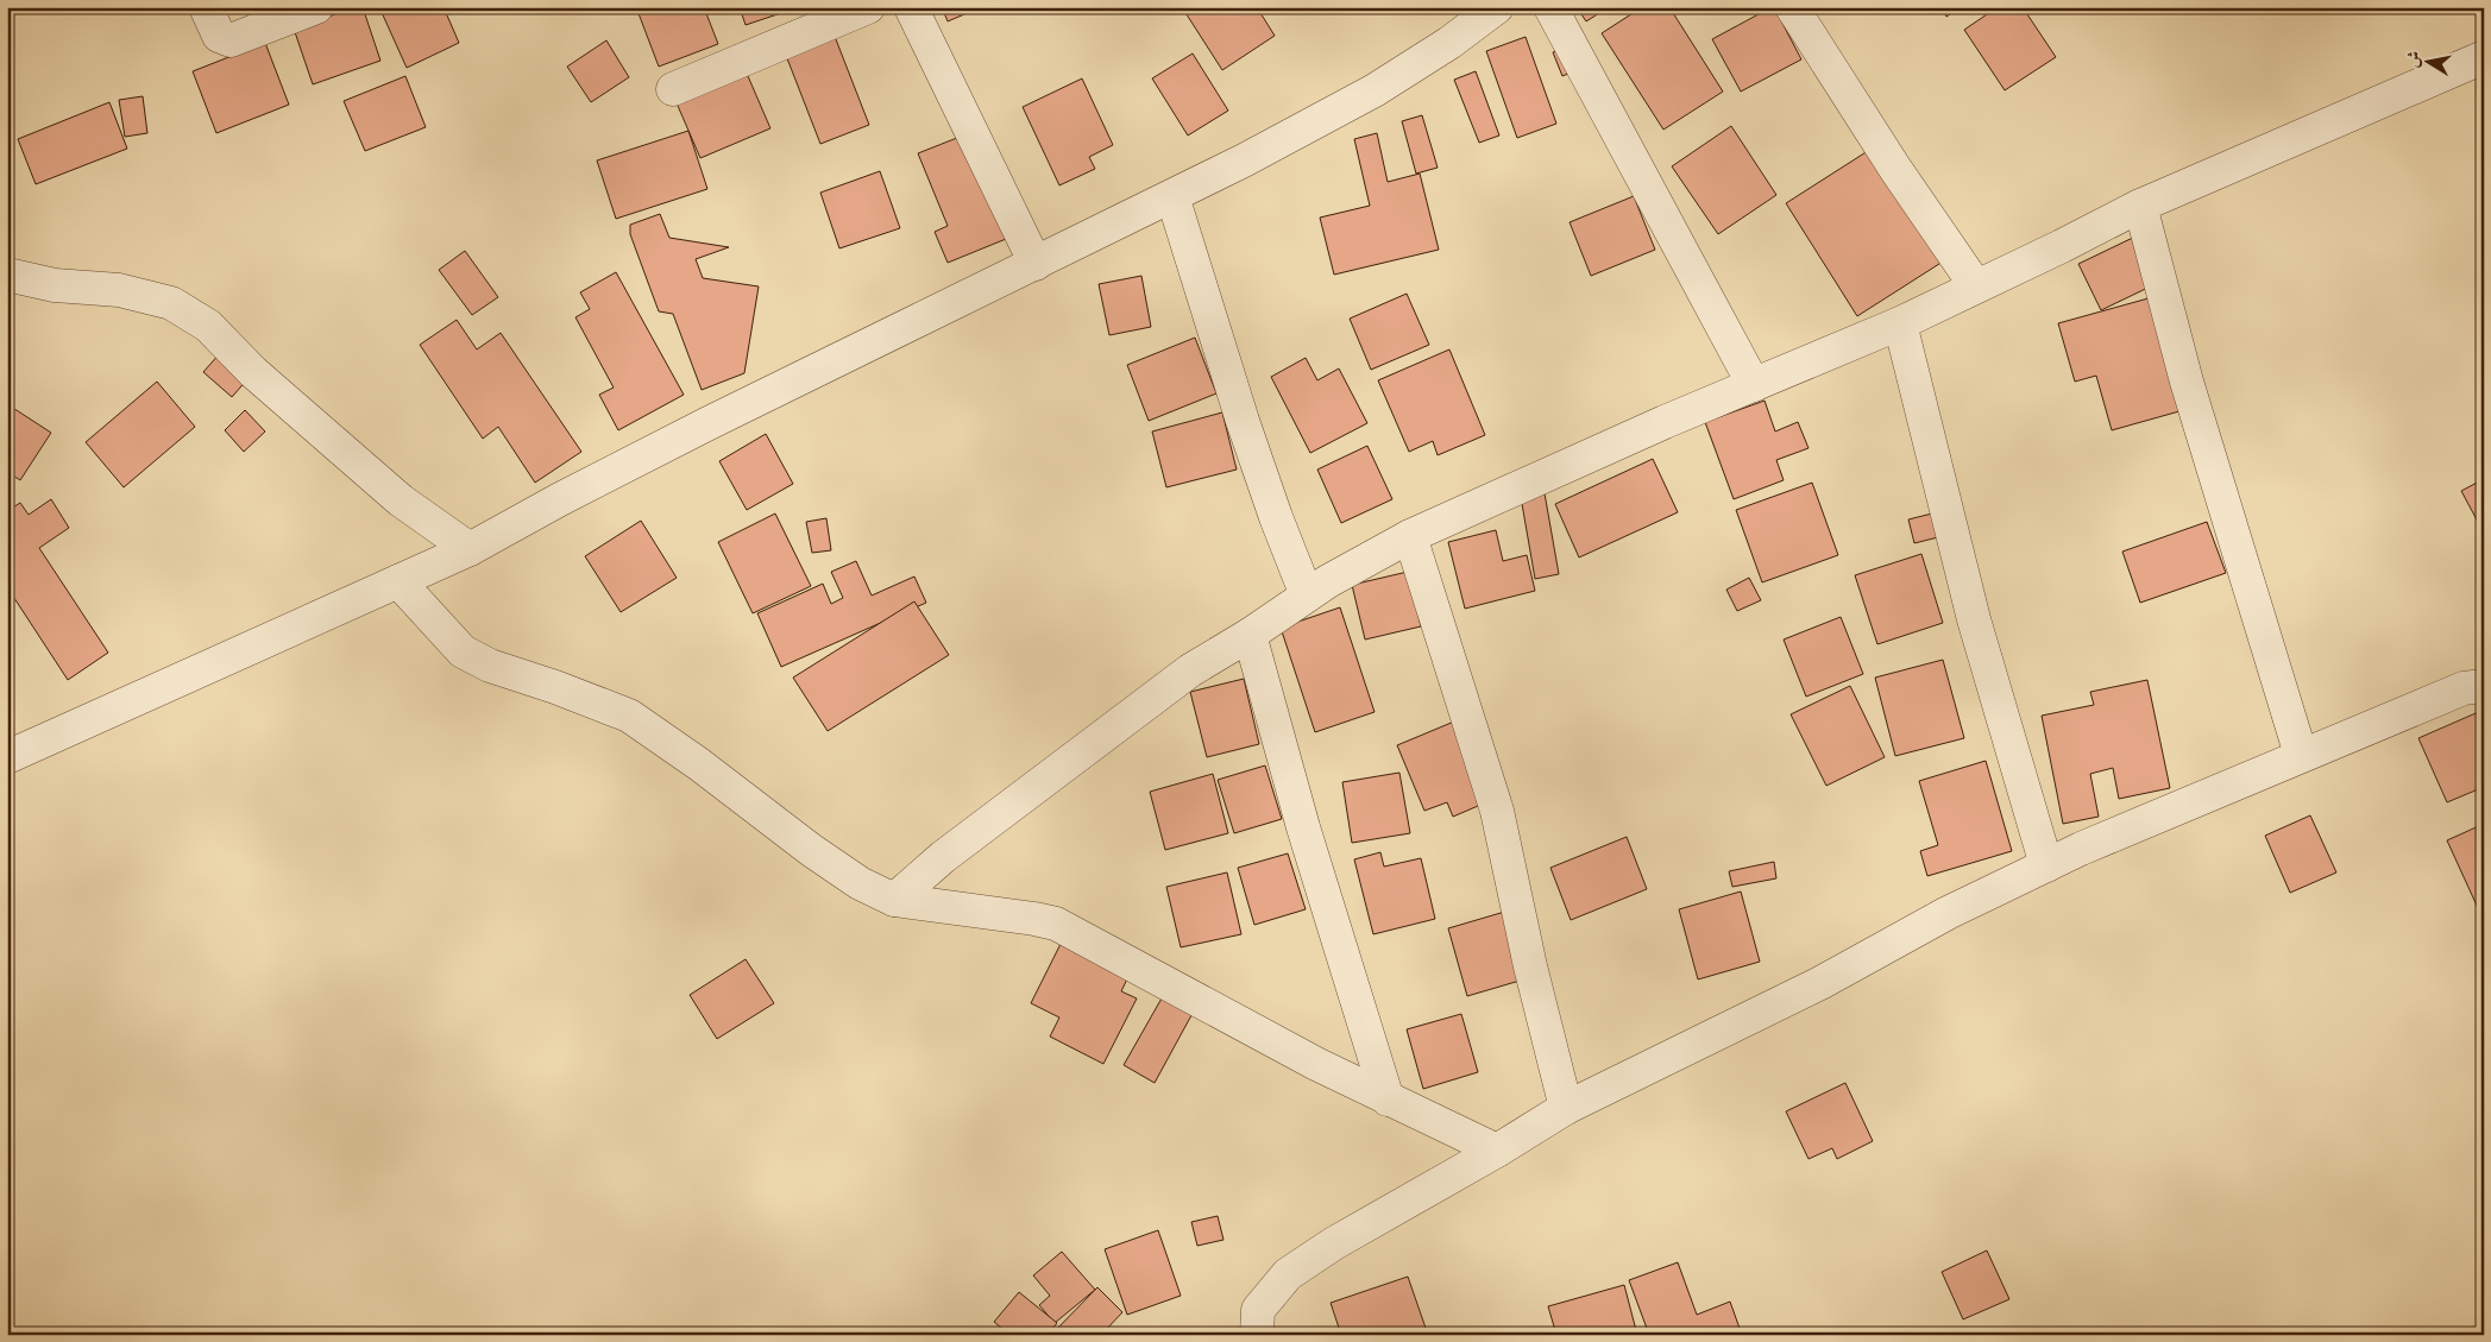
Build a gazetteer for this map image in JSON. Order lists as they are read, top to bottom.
{
  "north": "left"
}
